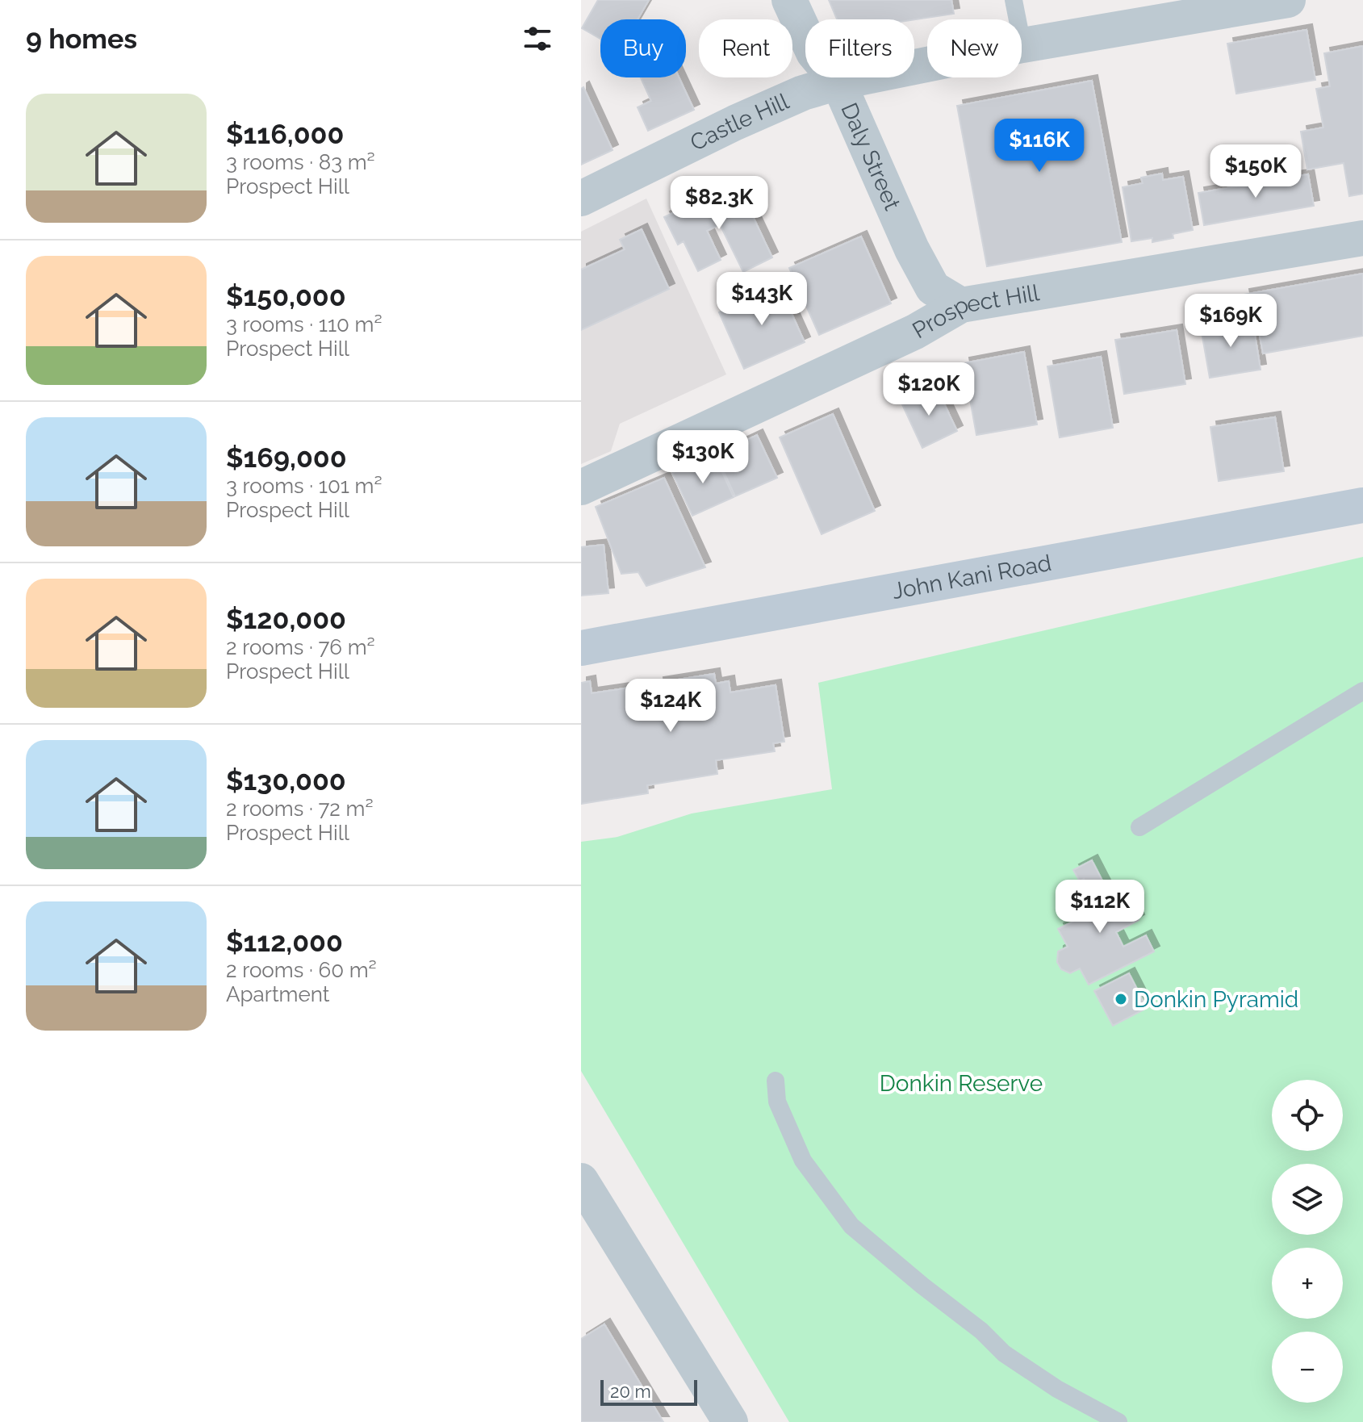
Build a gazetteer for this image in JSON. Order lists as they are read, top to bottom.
{
  "streets": {
    "street": [
      "Castle Hill",
      "Daly Street",
      "Prospect Hill",
      "John Kani Road"
    ]
  },
  "crossings": [
    ["Castle Hill", "Daly Street"],
    ["Daly Street", "Prospect Hill"]
  ],
  "parks": ["Donkin Reserve"],
  "places": ["Donkin Pyramid"],
  "scale_bar": "20 m",
  "page": {
    "heading": "9 homes",
    "chip": [
      "Buy",
      "Rent",
      "Filters",
      "New"
    ],
    "list": [
      {
        "name": "$116,000",
        "note": "3 rooms · 83 m² · Prospect Hill"
      },
      {
        "name": "$150,000",
        "note": "3 rooms · 110 m² · Prospect Hill"
      },
      {
        "name": "$169,000",
        "note": "3 rooms · 101 m² · Prospect Hill"
      },
      {
        "name": "$120,000",
        "note": "2 rooms · 76 m² · Prospect Hill"
      },
      {
        "name": "$130,000",
        "note": "2 rooms · 72 m² · Prospect Hill"
      },
      {
        "name": "$112,000",
        "note": "2 rooms · 60 m² · Apartment"
      }
    ],
    "price": [
      "$116K",
      "$150K",
      "$82.3K",
      "$143K",
      "$169K",
      "$120K",
      "$130K",
      "$124K",
      "$112K"
    ],
    "map_buttons": ["+", "−"],
    "scale": "20 m"
  }
}
